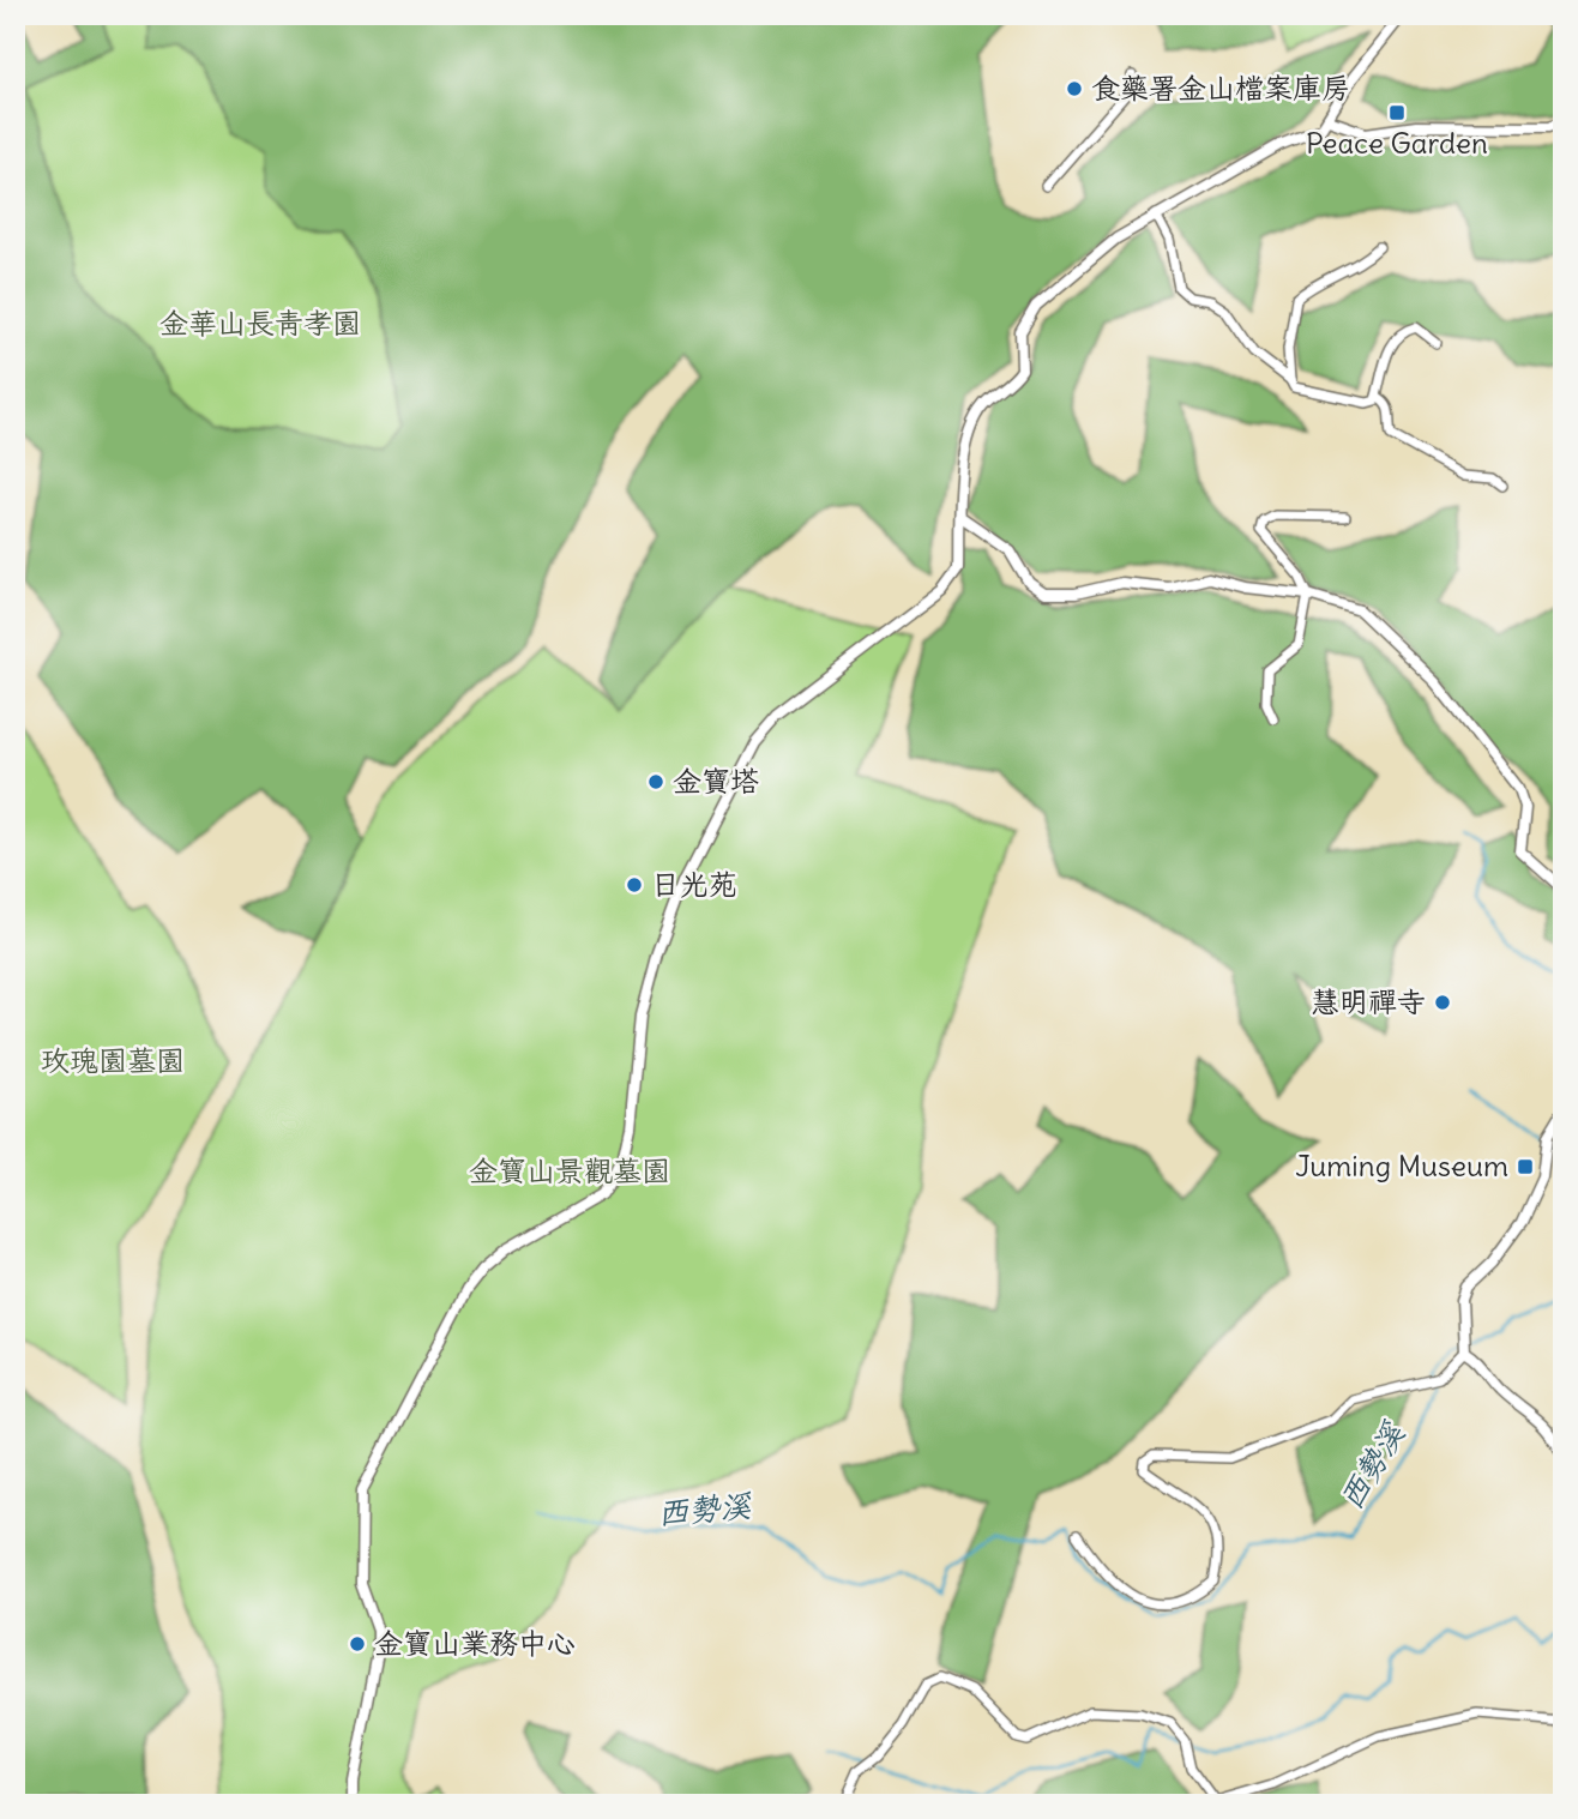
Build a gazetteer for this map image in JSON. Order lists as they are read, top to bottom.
{
  "water": ["西勢溪"],
  "parks": ["金華山長青孝園", "玫瑰園墓園", "金寶山景觀墓園"],
  "places": {
    "other": [
      "食藥署金山檔案庫房",
      "金寶塔",
      "日光苑",
      "慧明禪寺",
      "金寶山業務中心"
    ],
    "transit": ["Peace Garden", "Juming Museum"]
  }
}
